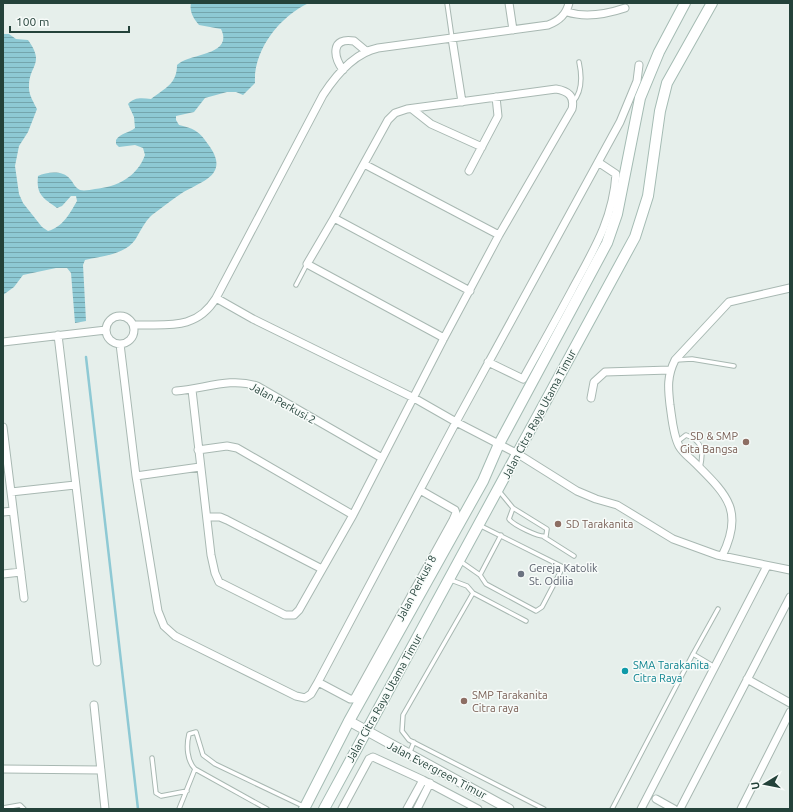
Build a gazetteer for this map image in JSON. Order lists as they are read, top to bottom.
{
  "streets": {
    "main road": ["Jalan Citra Raya Utama Timur"],
    "street": ["Jalan Perkusi 2", "Jalan Perkusi 8", "Jalan Evergreen Timur"]
  },
  "crossings": [
    ["Jalan Citra Raya Utama Timur", "Jalan Evergreen Timur"]
  ],
  "places": [
    "SD & SMP Gita Bangsa",
    "SD Tarakanita",
    "Gereja Katolik St. Odilia",
    "SMA Tarakanita Citra Raya",
    "SMP Tarakanita Citra raya"
  ],
  "scale_bar": "100 m",
  "north": "left"
}
